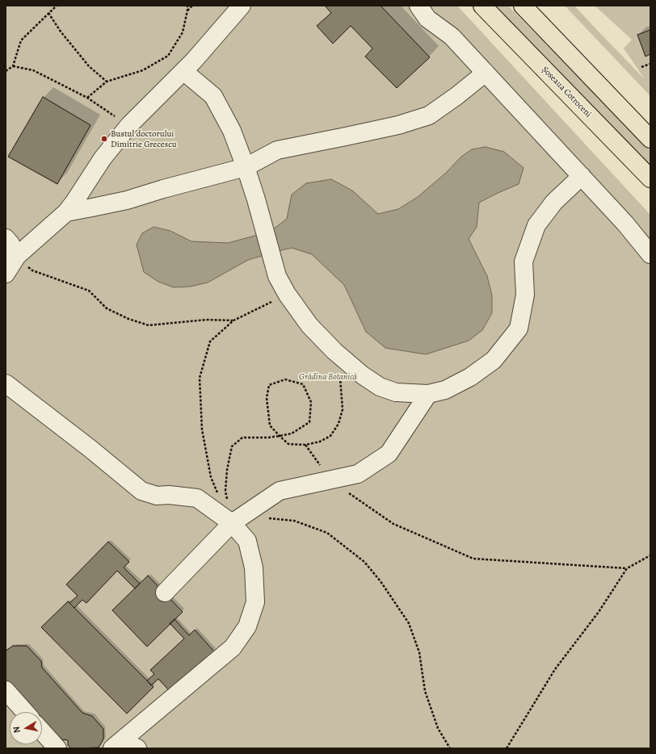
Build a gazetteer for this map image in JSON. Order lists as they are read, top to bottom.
{
  "streets": {
    "main road": ["Șoseaua Cotroceni"]
  },
  "parks": ["Grădina Botanică"],
  "places": ["Bustul doctorului Dimitrie Grecescu"],
  "north": "left"
}
